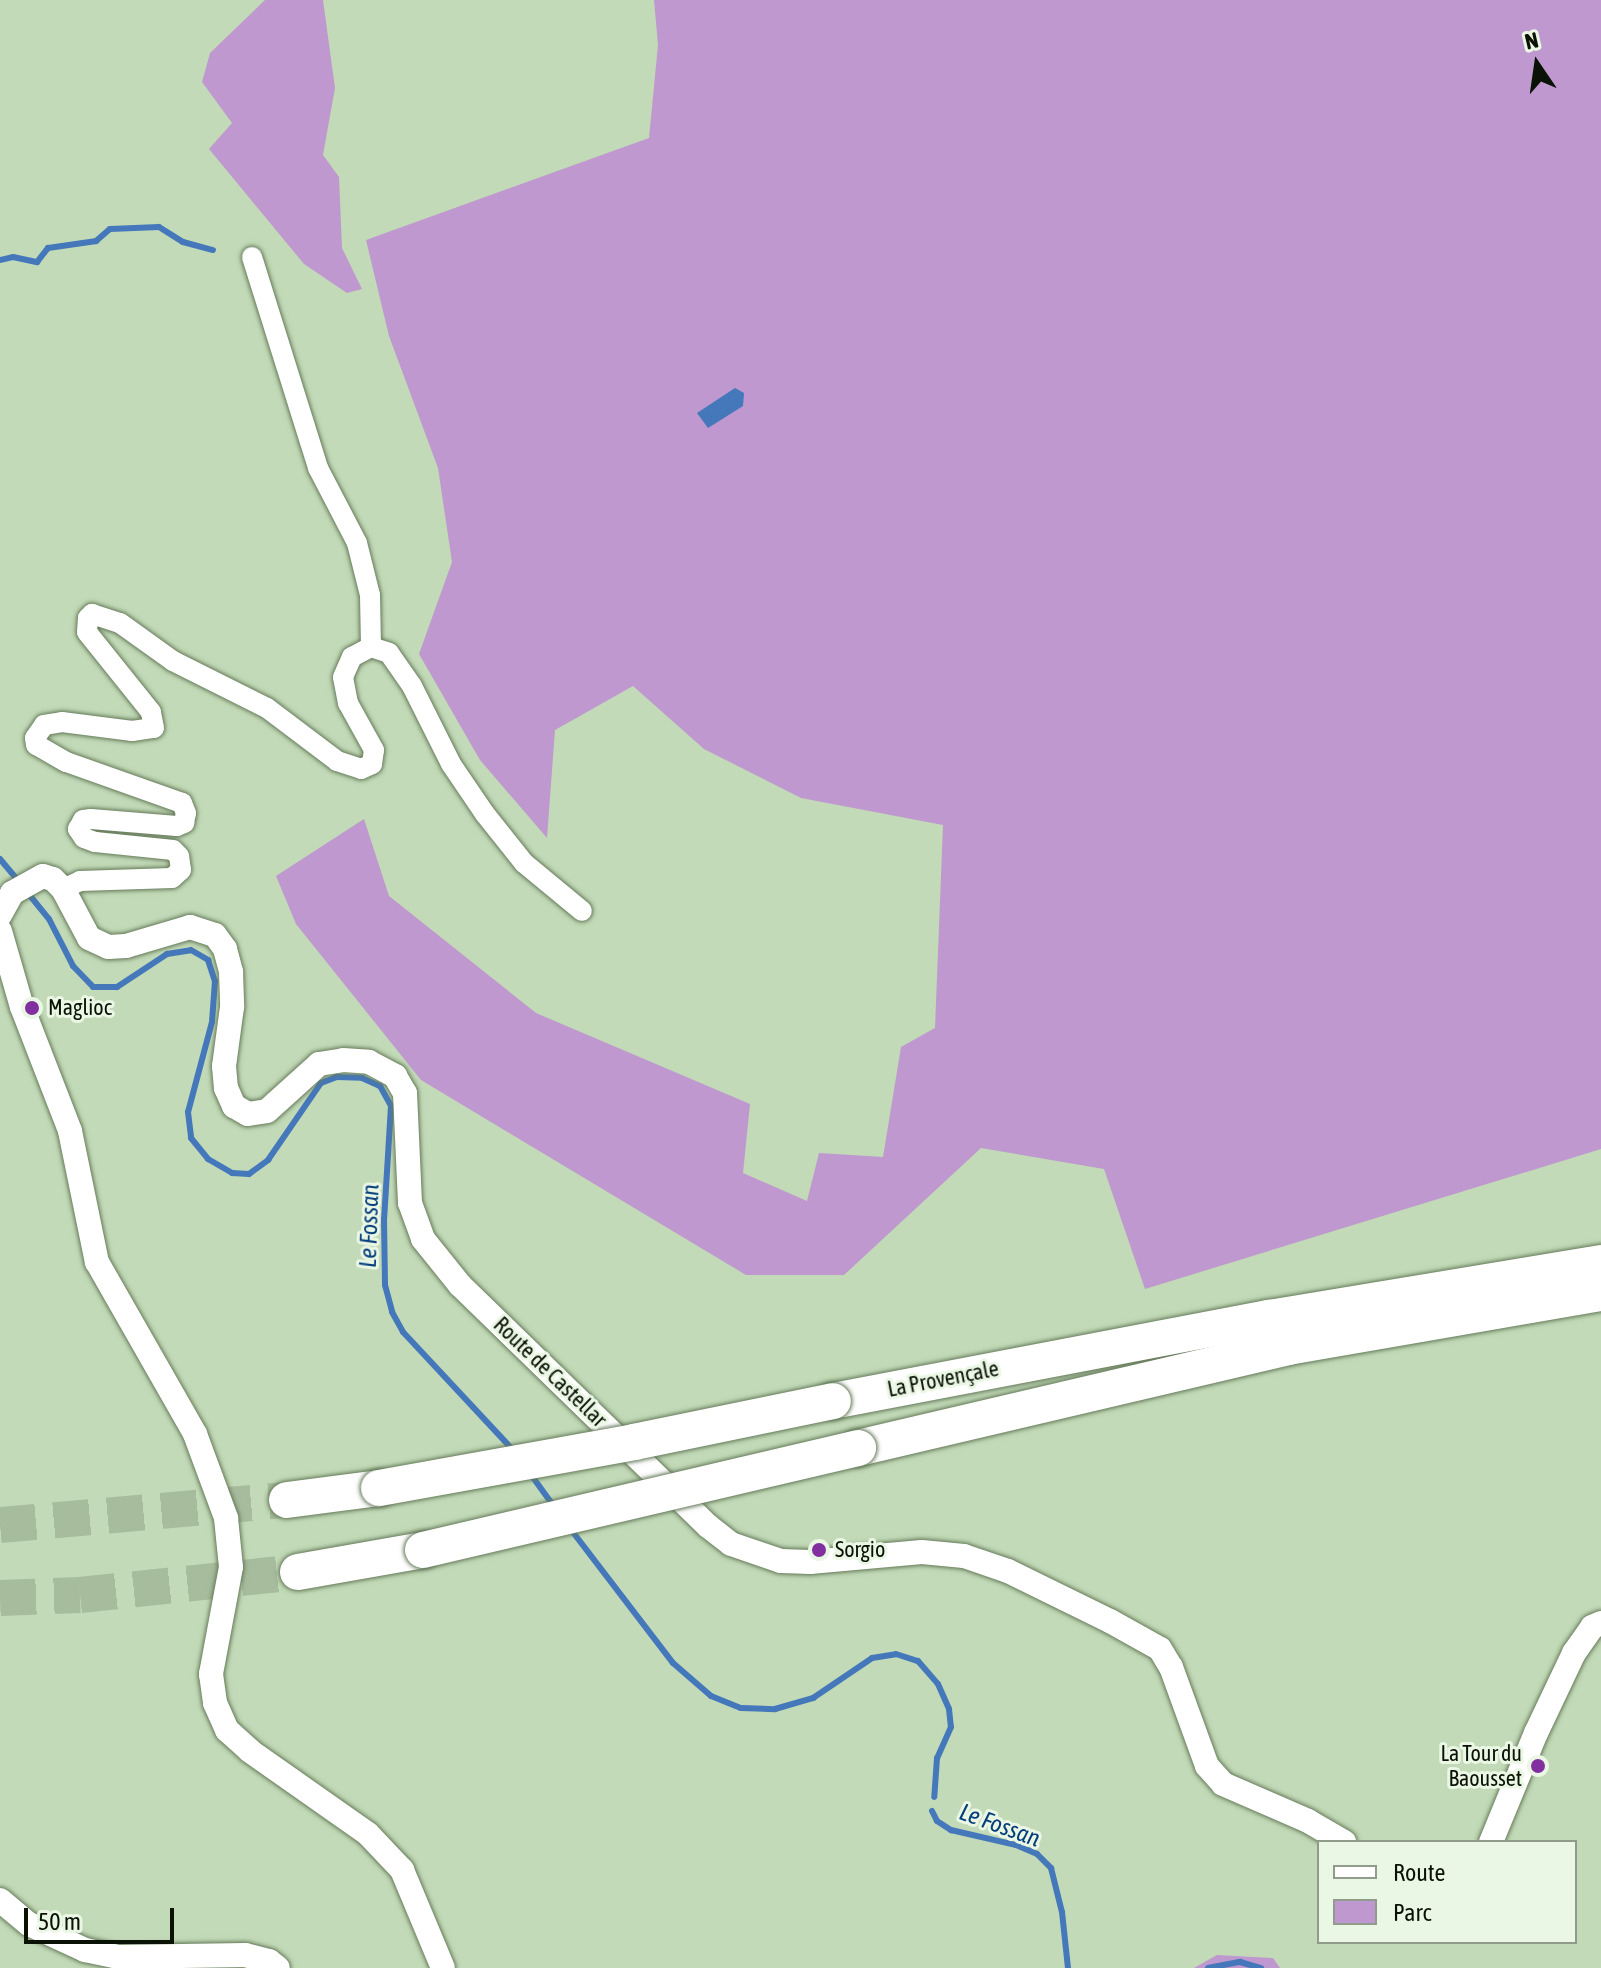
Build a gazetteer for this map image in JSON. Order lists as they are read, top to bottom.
{
  "streets": {
    "highway": ["La Provençale"],
    "street": ["Route de Castellar"]
  },
  "water": ["Le Fossan"],
  "places": ["Maglioc", "Sorgio", "La Tour du Baousset"],
  "legend": ["Route", "Parc"],
  "scale_bar": "50 m",
  "north": "top"
}
